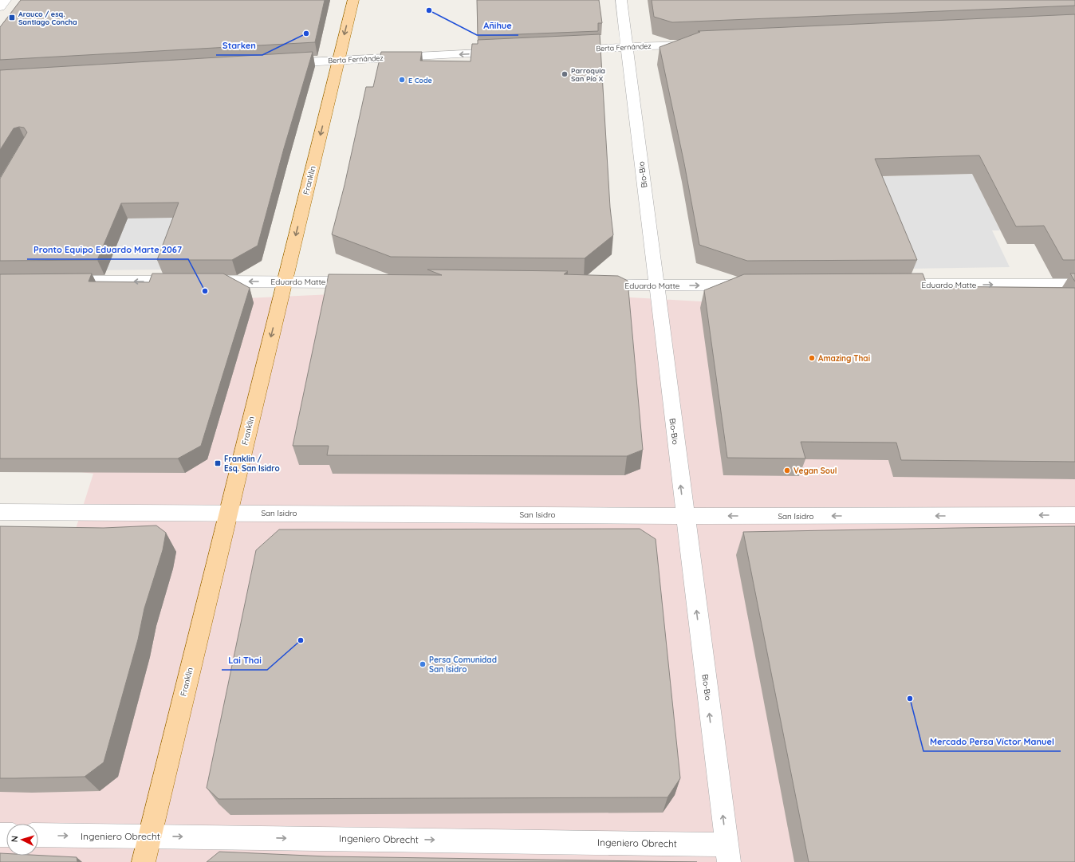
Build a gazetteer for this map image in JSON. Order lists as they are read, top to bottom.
{
  "streets": {
    "main road": ["Franklin"],
    "street": [
      "Berta Fernández",
      "Bio-Bio",
      "Eduardo Matte",
      "San Isidro",
      "Ingeniero Obrecht"
    ]
  },
  "crossings": [
    ["Berta Fernández", "Bio-Bio"],
    ["Berta Fernández", "Franklin"],
    ["Bio-Bio", "Eduardo Matte"],
    ["Bio-Bio", "San Isidro"],
    ["Bio-Bio", "Ingeniero Obrecht"],
    ["Franklin", "Eduardo Matte"],
    ["Franklin", "San Isidro"],
    ["Franklin", "Ingeniero Obrecht"]
  ],
  "one_way": [
    "Berta Fernández",
    "Bio-Bio",
    "Franklin",
    "San Isidro",
    "Ingeniero Obrecht"
  ],
  "places": {
    "other": [
      "Añihue",
      "Starken",
      "Parroquia San Pío X",
      "E Code",
      "Pronto Equipo Eduardo Marte 2067",
      "Amazing Thai",
      "Vegan Soul",
      "Lai Thai",
      "Persa Comunidad San Isidro",
      "Mercado Persa Víctor Manuel"
    ],
    "transit": ["Arauco / esq. Santiago Concha", "Franklin / Esq. San Isidro"]
  },
  "north": "left"
}
